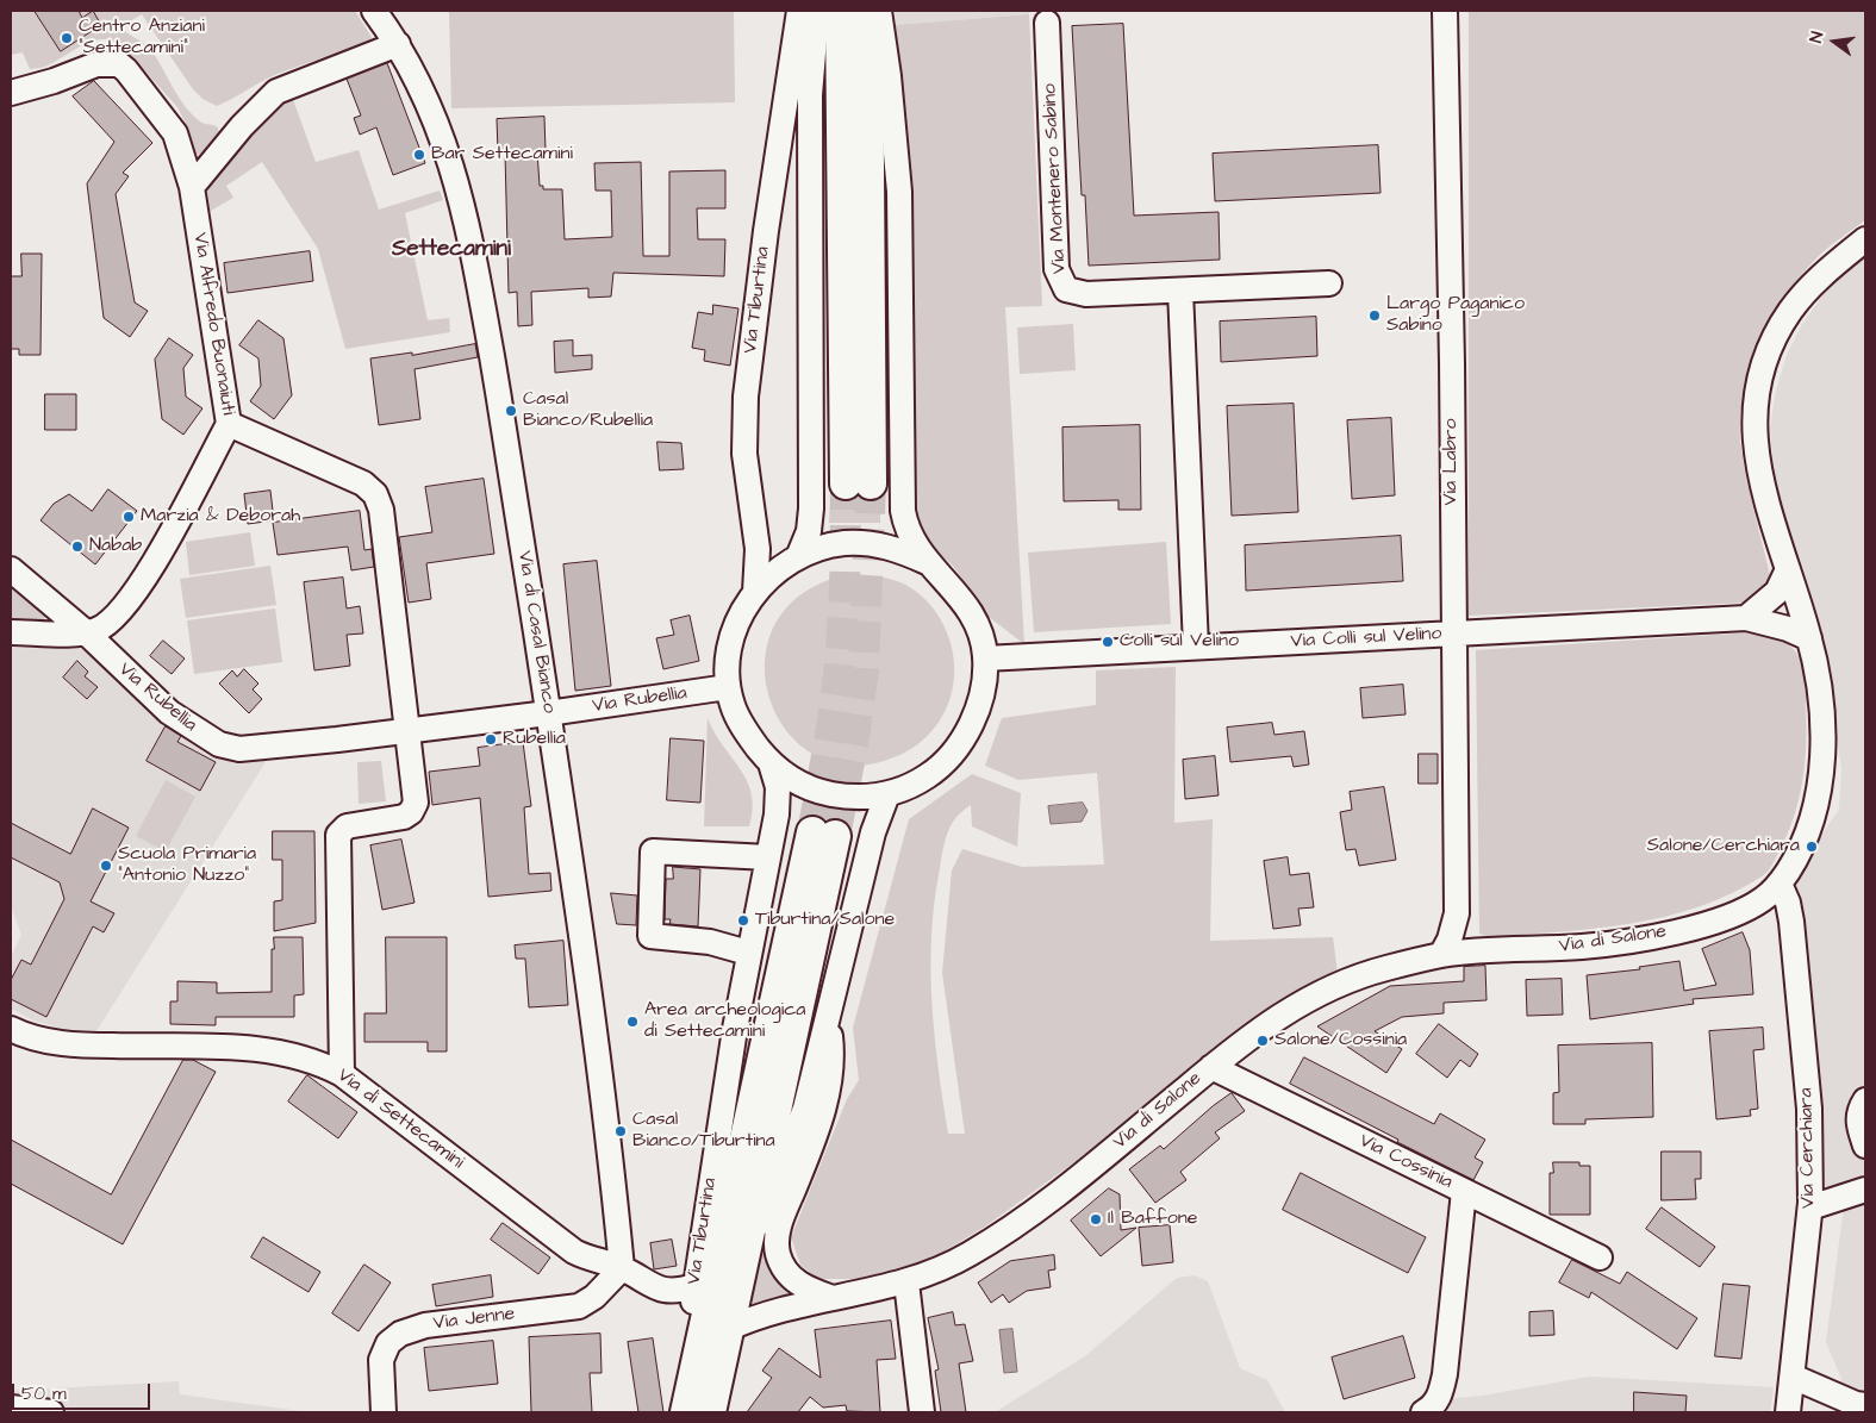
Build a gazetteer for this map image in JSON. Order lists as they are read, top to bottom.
{
  "streets": {
    "main road": ["Via Tiburtina"],
    "street": [
      "Via Montenero Sabino",
      "Via Alfredo Buonaiuti",
      "Via Labro",
      "Via di Casal Bianco",
      "Via Colli sul Velino",
      "Via Rubellia",
      "Via di Salone",
      "Via di Settecamini",
      "Via Cerchiara",
      "Via Cossinia",
      "Via Jenne"
    ]
  },
  "crossings": [
    ["Via Tiburtina", "Via Colli sul Velino"],
    ["Via Tiburtina", "Via Rubellia"],
    ["Via Tiburtina", "Via di Salone"],
    ["Via Alfredo Buonaiuti", "Via Rubellia"],
    ["Via Labro", "Via Colli sul Velino"],
    ["Via Labro", "Via di Salone"],
    ["Via di Casal Bianco", "Via Rubellia"],
    ["Via di Casal Bianco", "Via di Settecamini"],
    ["Via di Casal Bianco", "Via Jenne"],
    ["Via Colli sul Velino", "Via di Salone"],
    ["Via di Salone", "Via Cerchiara"],
    ["Via di Salone", "Via Cossinia"],
    ["Via di Settecamini", "Via Jenne"]
  ],
  "districts": ["Settecamini"],
  "places": [
    "Centro Anziani \"Settecamini\"",
    "Bar Settecamini",
    "Largo Paganico Sabino",
    "Casal Bianco/Rubellia",
    "Marzia & Deborah",
    "Nabab",
    "Colli sul Velino",
    "Rubellia",
    "Salone/Cerchiara",
    "Scuola Primaria \"Antonio Nuzzo\"",
    "Tiburtina/Salone",
    "Area archeologica di Settecamini",
    "Salone/Cossinia",
    "Casal Bianco/Tiburtina",
    "Il Baffone"
  ],
  "scale_bar": "50 m",
  "north": "left"
}
